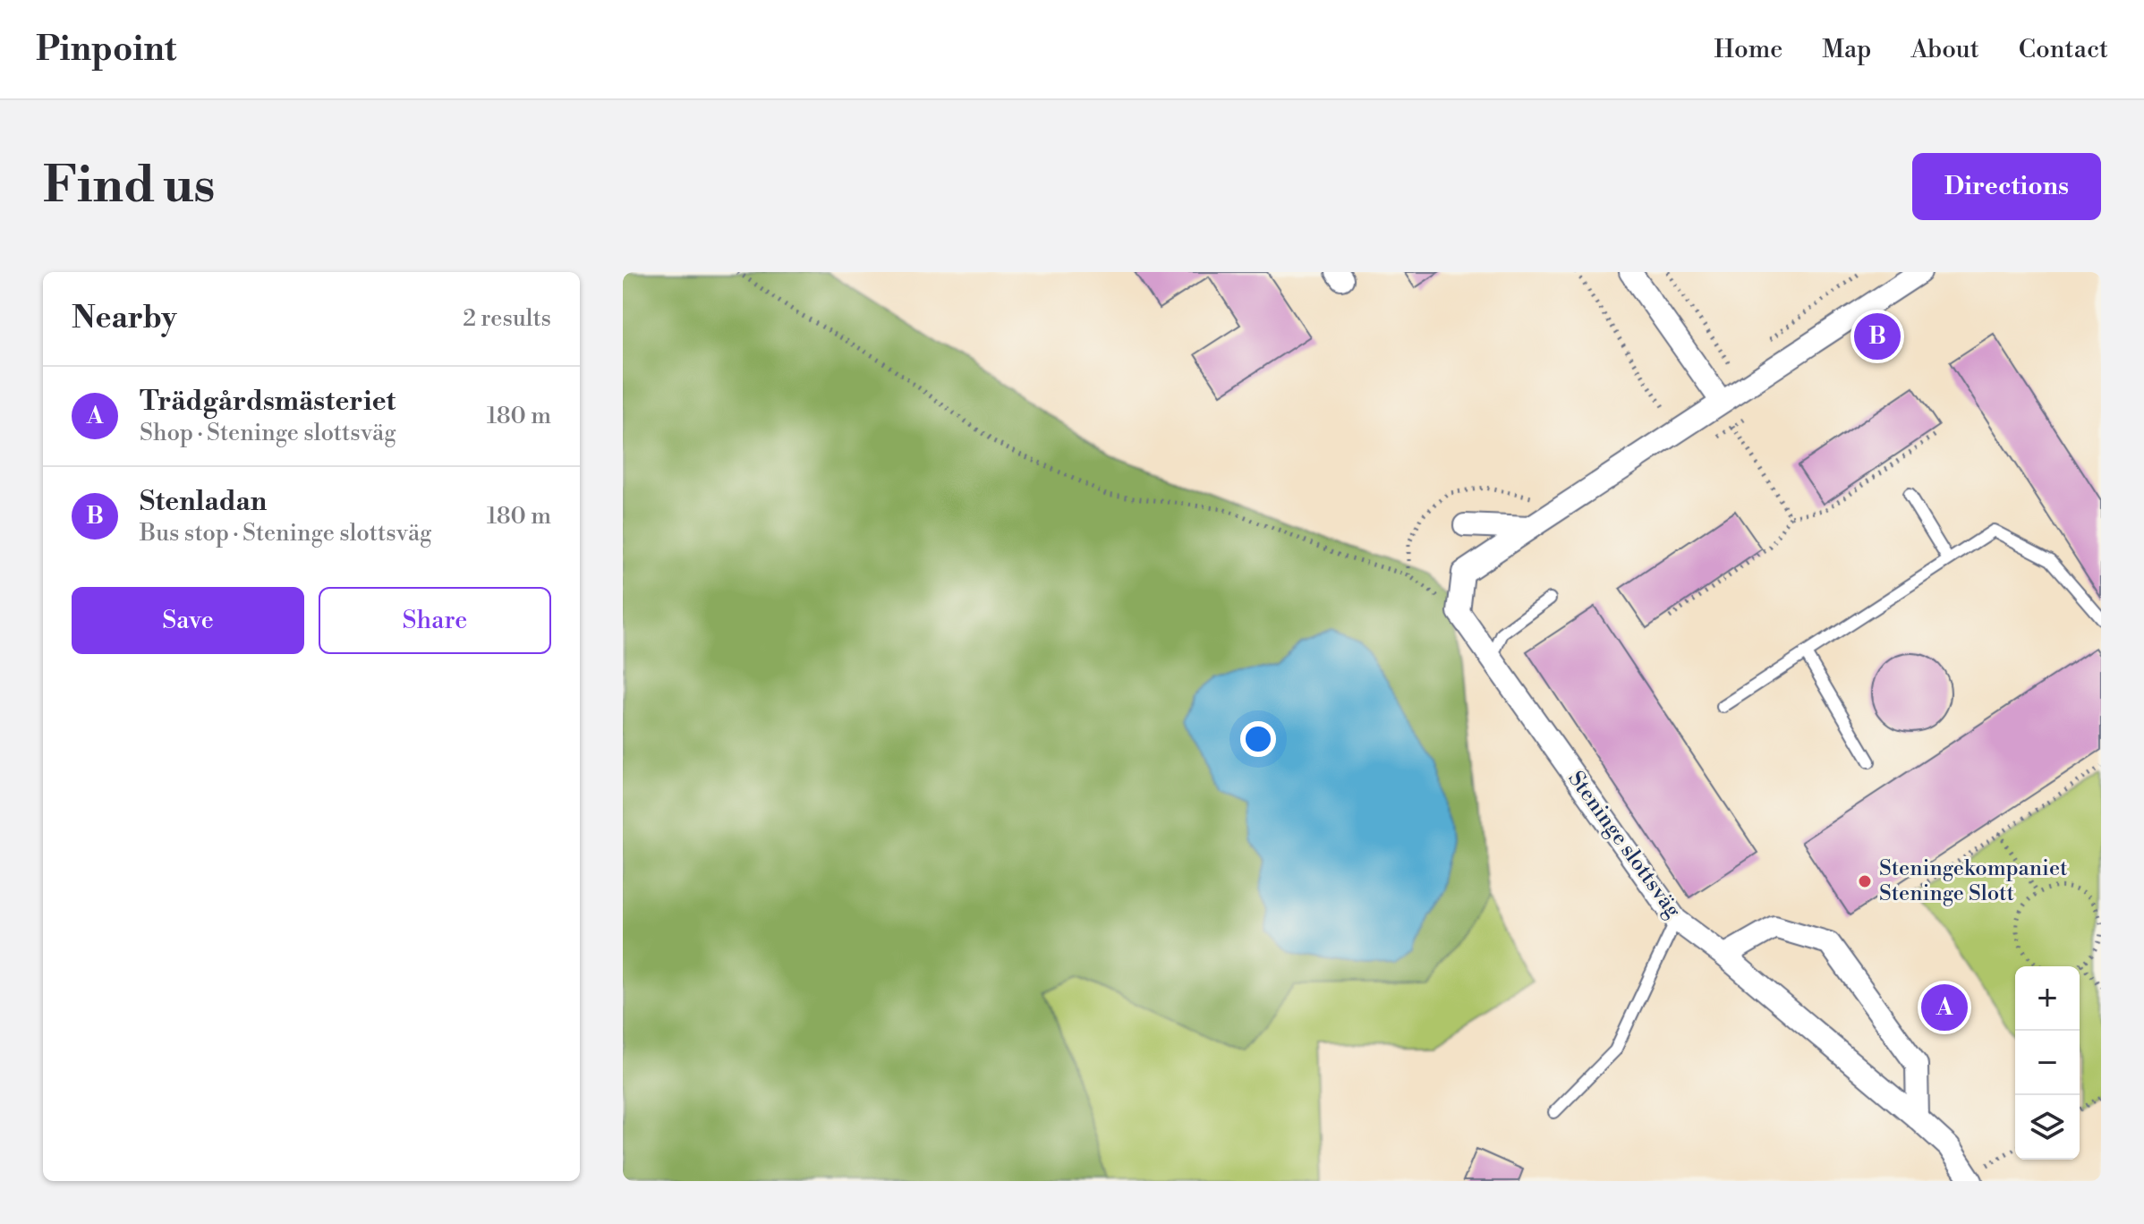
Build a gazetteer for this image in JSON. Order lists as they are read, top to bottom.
{
  "streets": {
    "street": ["Steninge slottsväg"]
  },
  "places": ["Steningekompaniet Steninge Slott"],
  "page": {
    "header": "Pinpoint",
    "nav": [
      "Home",
      "Map",
      "About",
      "Contact"
    ],
    "buttons": [
      "Directions",
      ["Save", "Share"]
    ],
    "title": "Find us",
    "heading": ["Nearby", "2 results"],
    "pins": ["B", "A"],
    "list": [
      {
        "mark": "A",
        "name": "Trädgårdsmästeriet",
        "note": "Shop · Steninge slottsväg",
        "value": "180 m"
      },
      {
        "mark": "B",
        "name": "Stenladan",
        "note": "Bus stop · Steninge slottsväg",
        "value": "180 m"
      }
    ],
    "map_buttons": ["+", "−"]
  }
}
